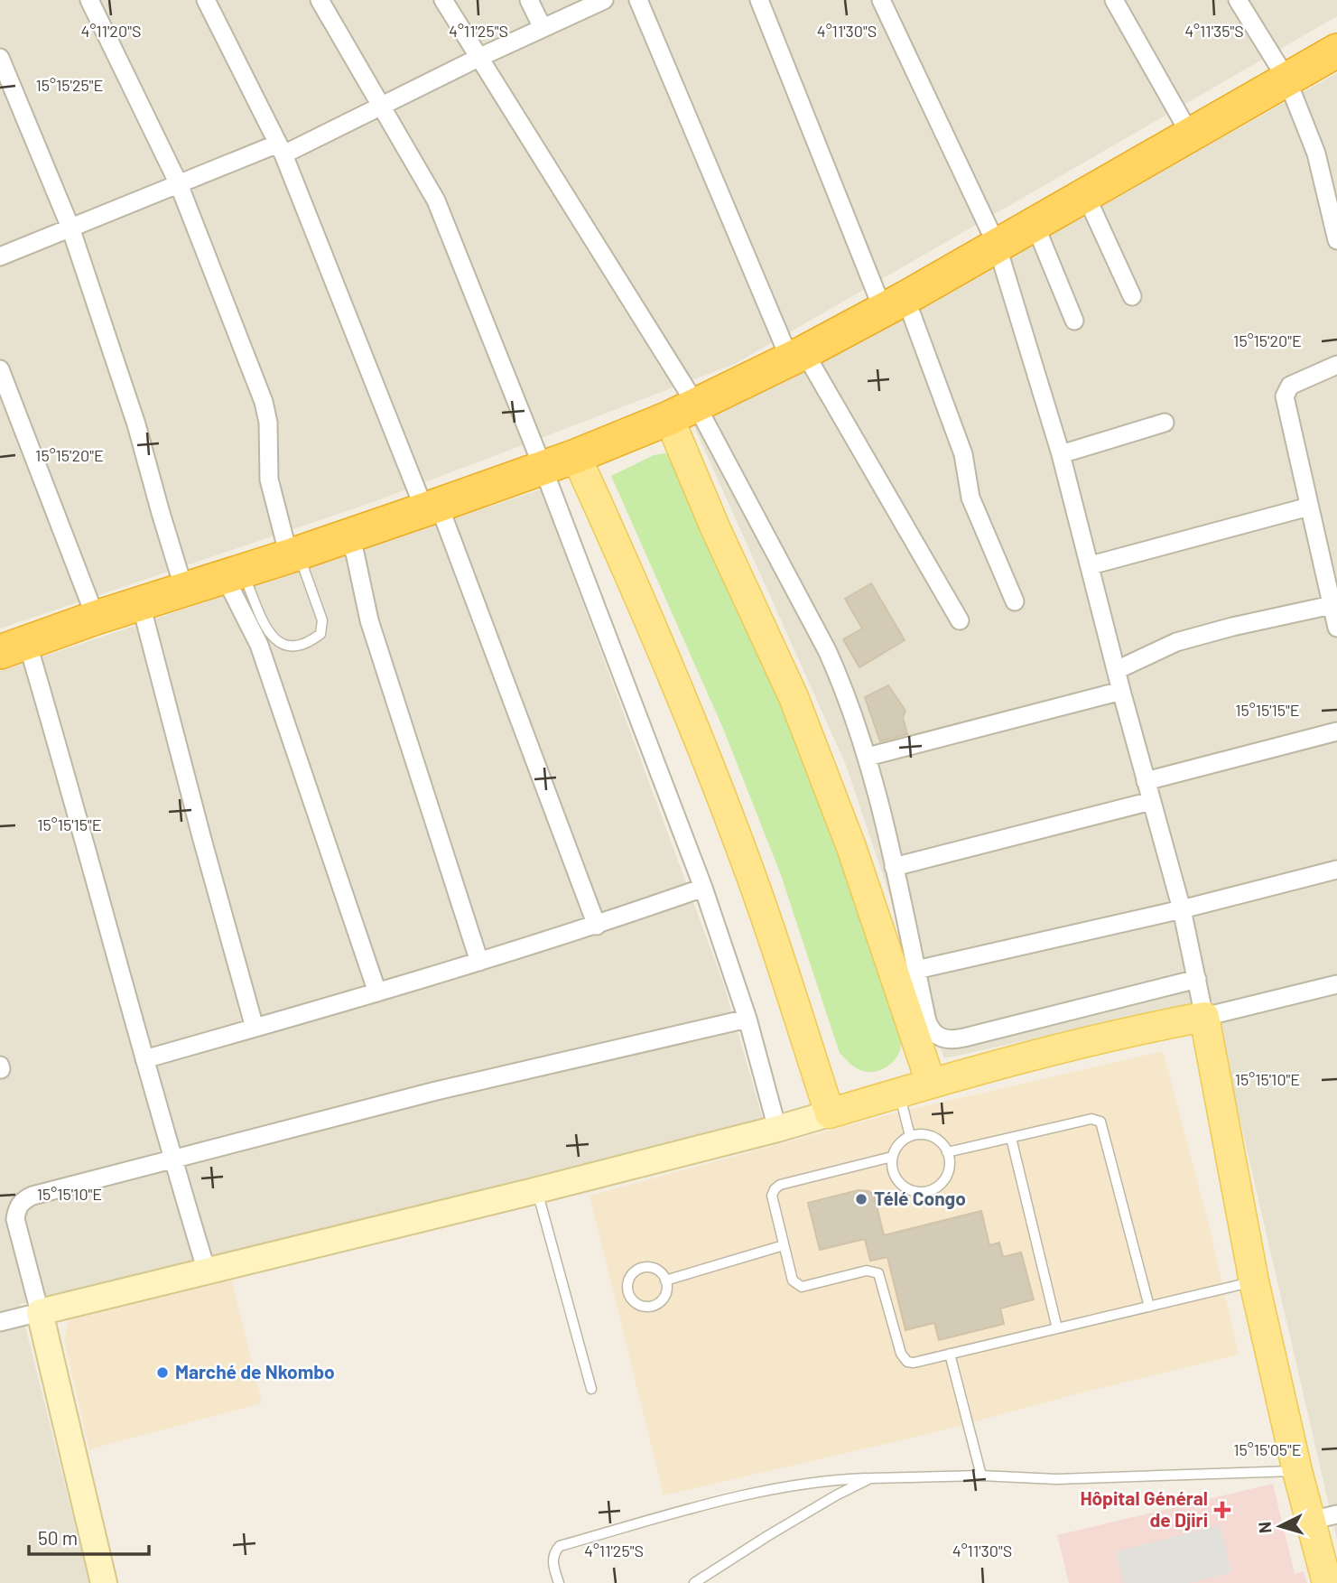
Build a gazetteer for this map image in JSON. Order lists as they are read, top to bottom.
{
  "places": {
    "other": ["Télé Congo", "Marché de Nkombo"],
    "health": ["Hôpital Général de Djiri"]
  },
  "scale_bar": "50 m",
  "north": "left",
  "coordinates": [
    "4°11'20\"S",
    "4°11'25\"S",
    "4°11'30\"S",
    "4°11'35\"S",
    "15°15'25\"E",
    "15°15'20\"E",
    "15°15'15\"E",
    "15°15'10\"E",
    "15°15'05\"E"
  ]
}
